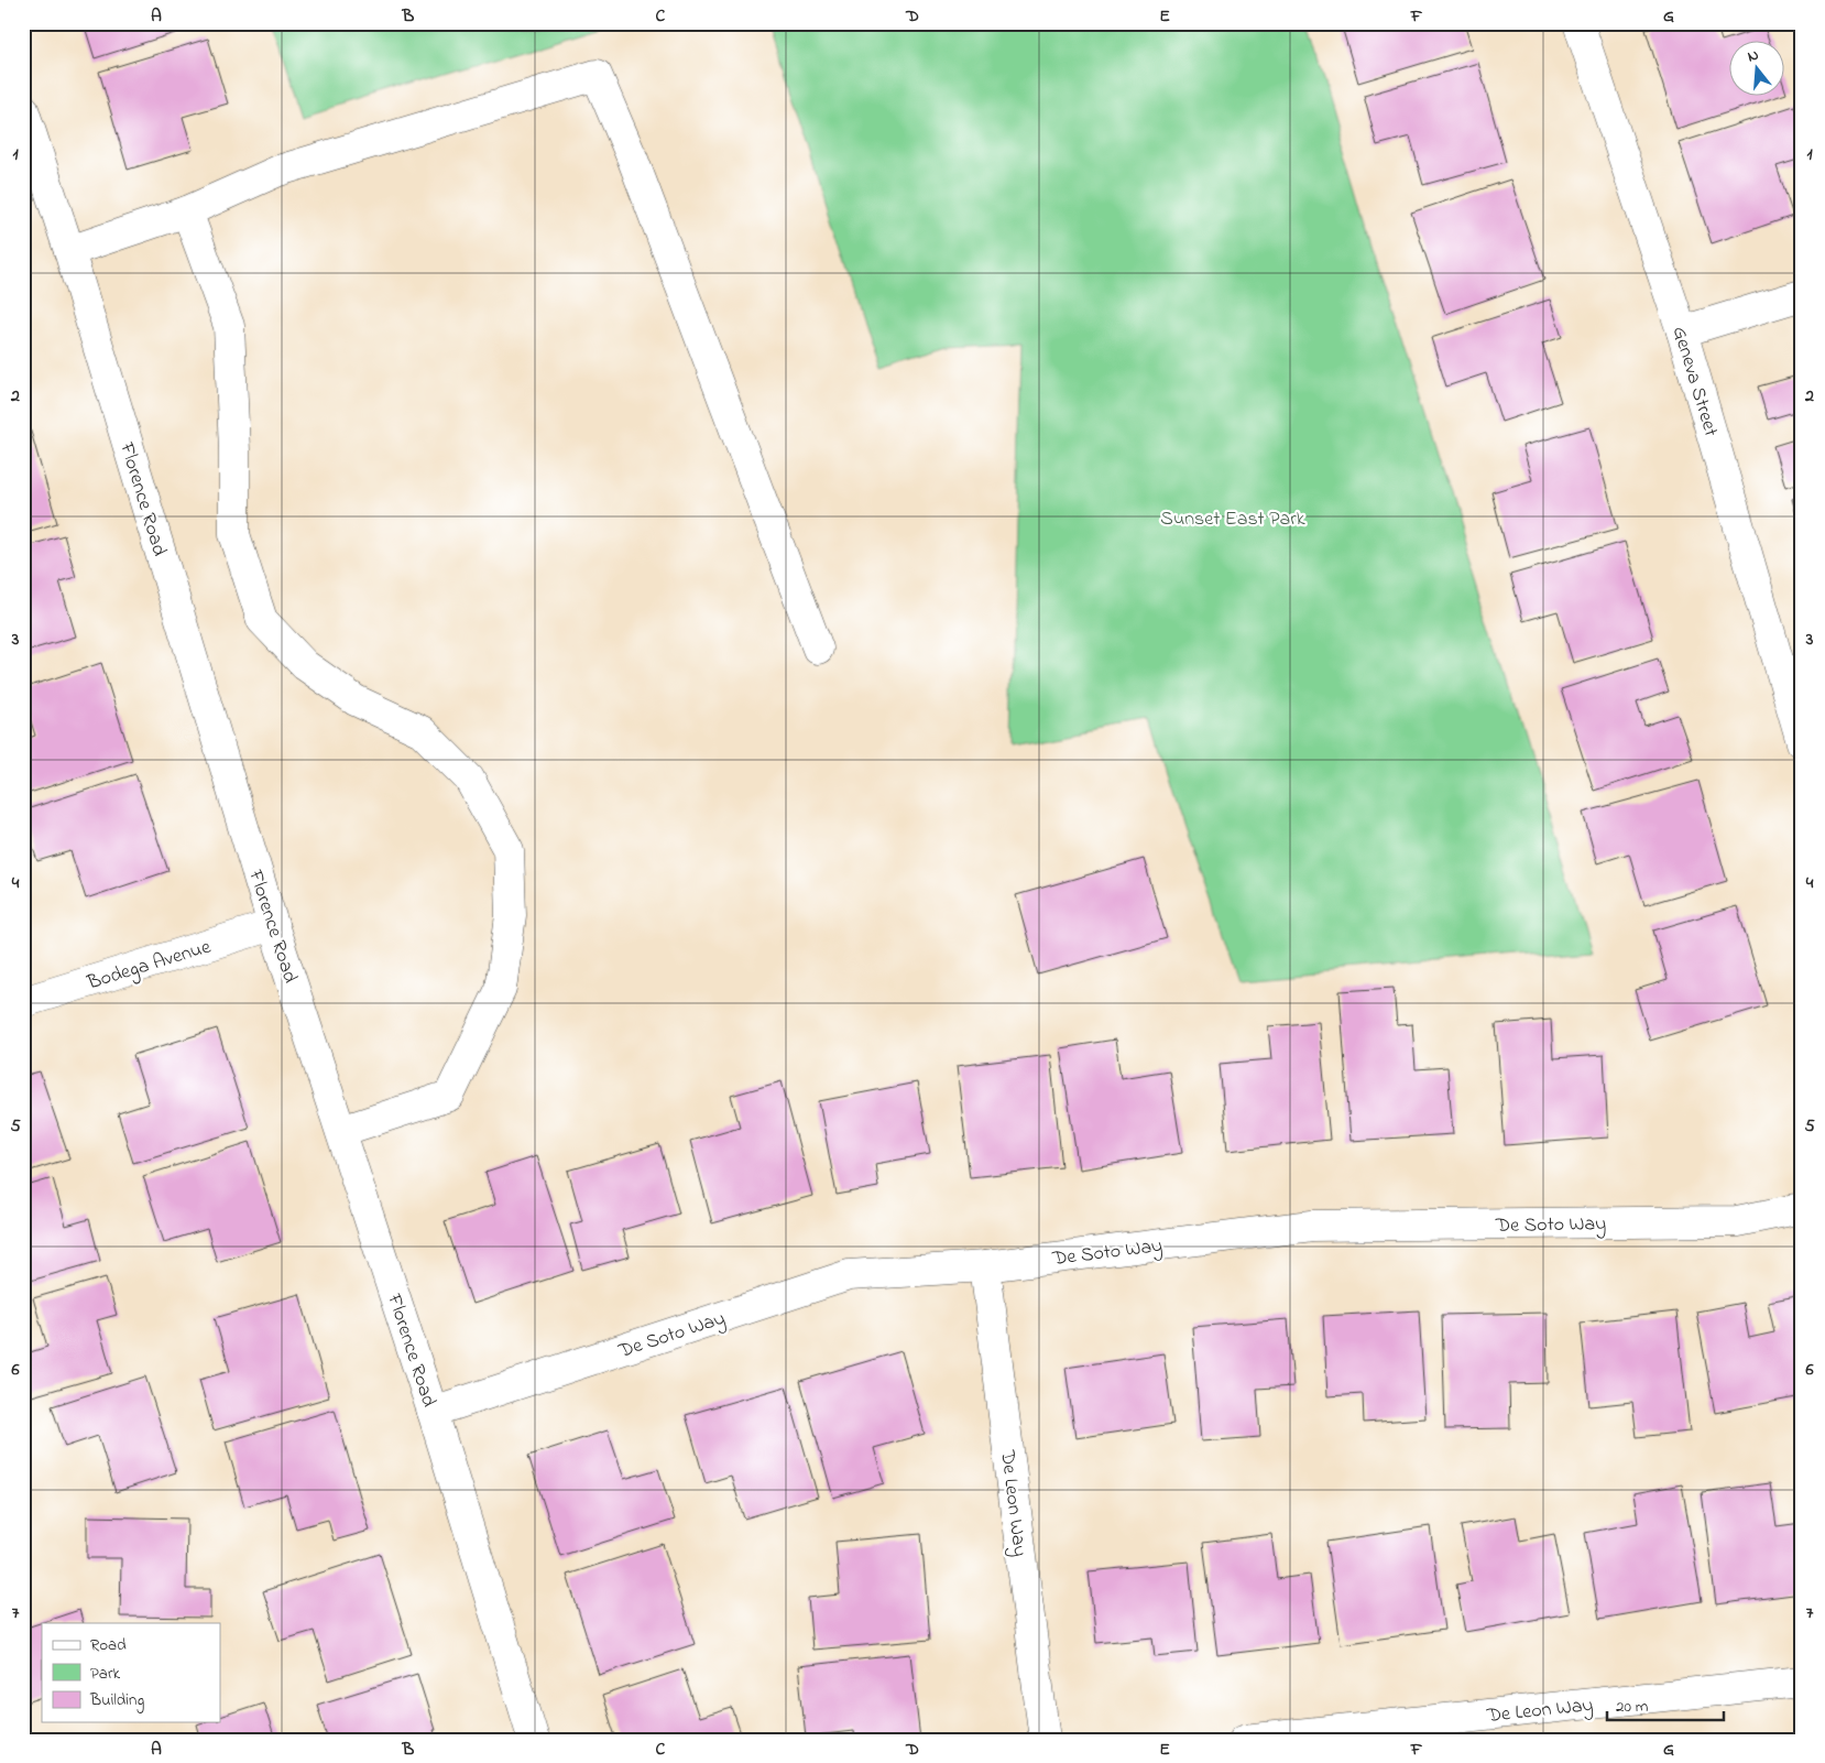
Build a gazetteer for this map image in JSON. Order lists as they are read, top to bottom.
{
  "streets": {
    "street": [
      "Geneva Street",
      "Florence Road",
      "Bodega Avenue",
      "De Soto Way",
      "De Leon Way"
    ]
  },
  "crossings": [
    ["Florence Road", "Bodega Avenue"],
    ["Florence Road", "De Soto Way"],
    ["De Soto Way", "De Leon Way"]
  ],
  "parks": ["Sunset East Park"],
  "legend": ["Road", "Park", "Building"],
  "scale_bar": "20 m",
  "north": "top",
  "grid": {
    "columns": [
      "A",
      "B",
      "C",
      "D",
      "E",
      "F",
      "G"
    ],
    "rows": [
      "1",
      "2",
      "3",
      "4",
      "5",
      "6",
      "7"
    ]
  }
}
